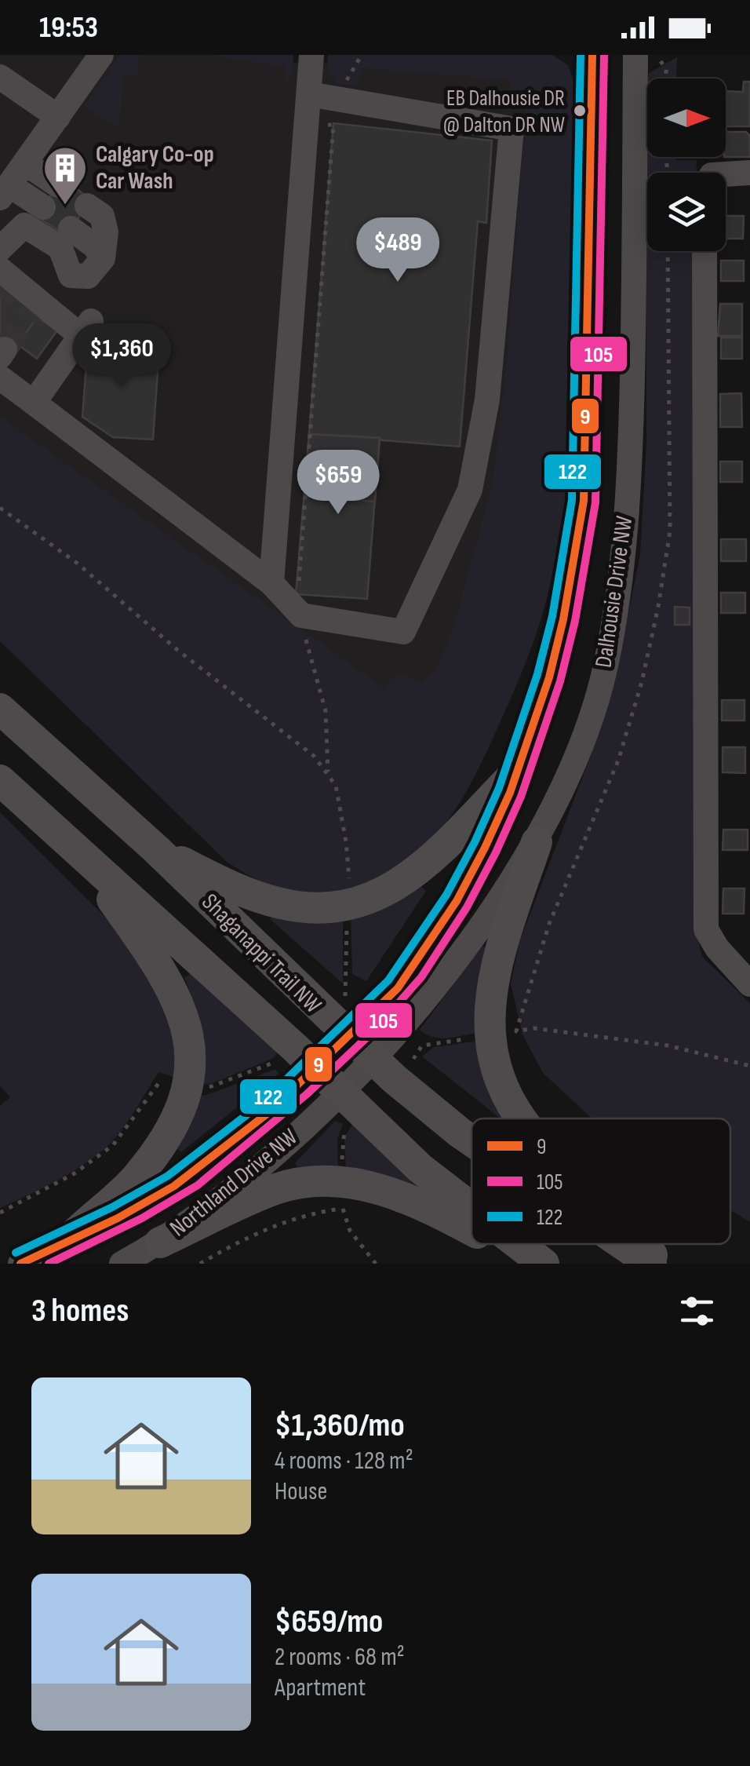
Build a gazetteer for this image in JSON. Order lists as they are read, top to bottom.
{
  "streets": {
    "main road": ["Shaganappi Trail NW"],
    "street": ["Dalhousie Drive NW", "Northland Drive NW"]
  },
  "crossings": [
    ["Dalhousie Drive NW", "Shaganappi Trail NW"],
    ["Dalhousie Drive NW", "Northland Drive NW"],
    ["Shaganappi Trail NW", "Northland Drive NW"]
  ],
  "places": {
    "other": ["EB Dalhousie DR @ Dalton DR NW"],
    "building": ["Calgary Co-op Car Wash"]
  },
  "lines": ["transit line 9", "transit line 105", "transit line 122"],
  "legend": ["9", "105", "122"],
  "north": "right",
  "page": {
    "status": "19:53",
    "price": ["$489", "$1,360", "$659"],
    "heading": "3 homes",
    "list": [
      {
        "name": "$1,360/mo",
        "note": "4 rooms · 128 m² · House"
      },
      {
        "name": "$659/mo",
        "note": "2 rooms · 68 m² · Apartment"
      }
    ]
  }
}
